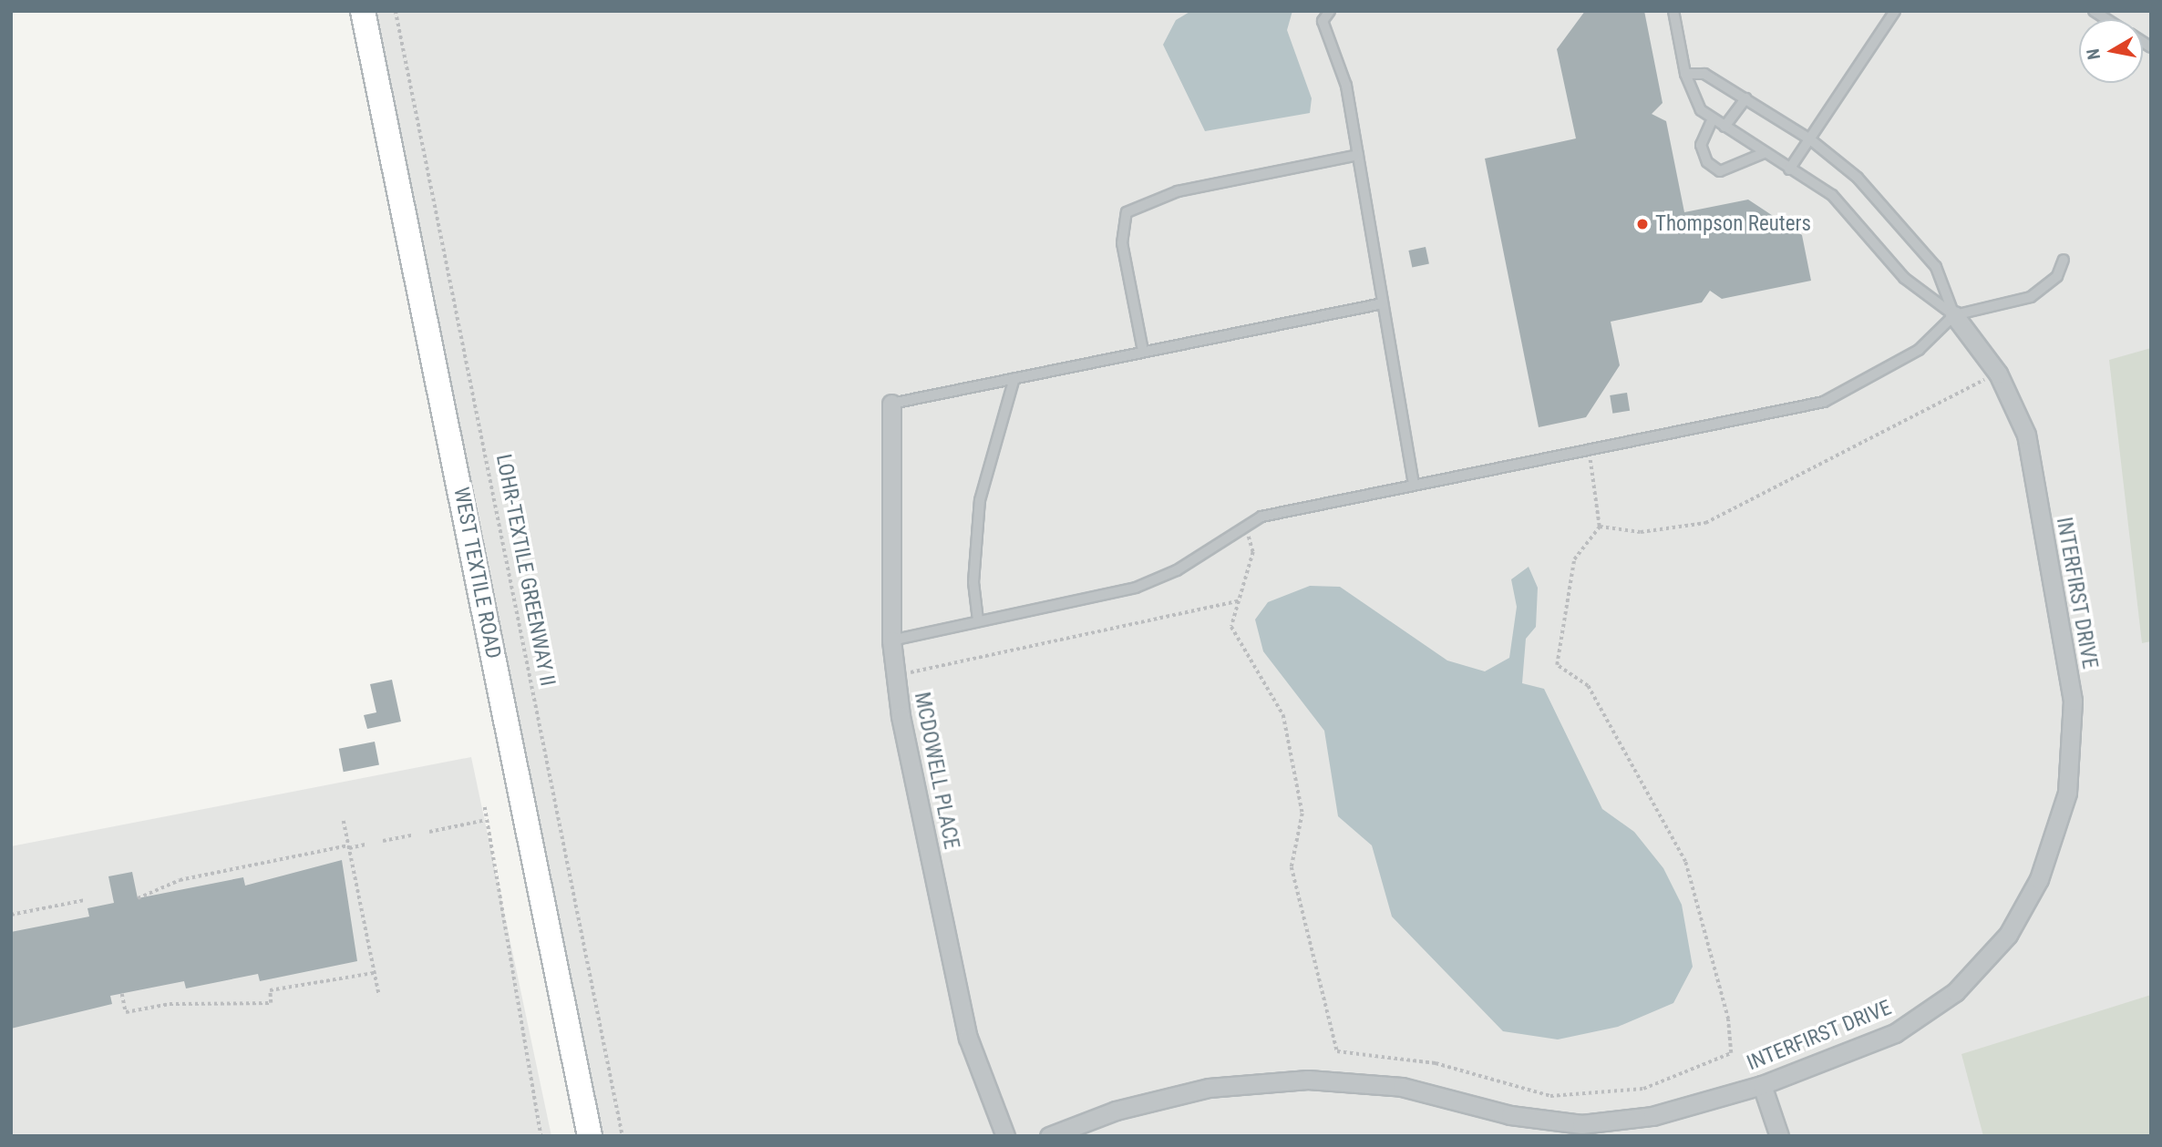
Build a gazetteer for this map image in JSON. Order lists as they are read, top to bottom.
{
  "streets": {
    "main road": ["WEST TEXTILE ROAD"],
    "street": ["INTERFIRST DRIVE", "MCDOWELL PLACE"],
    "path": ["LOHR-TEXTILE GREENWAY II"]
  },
  "places": ["Thompson Reuters"],
  "north": "left"
}
